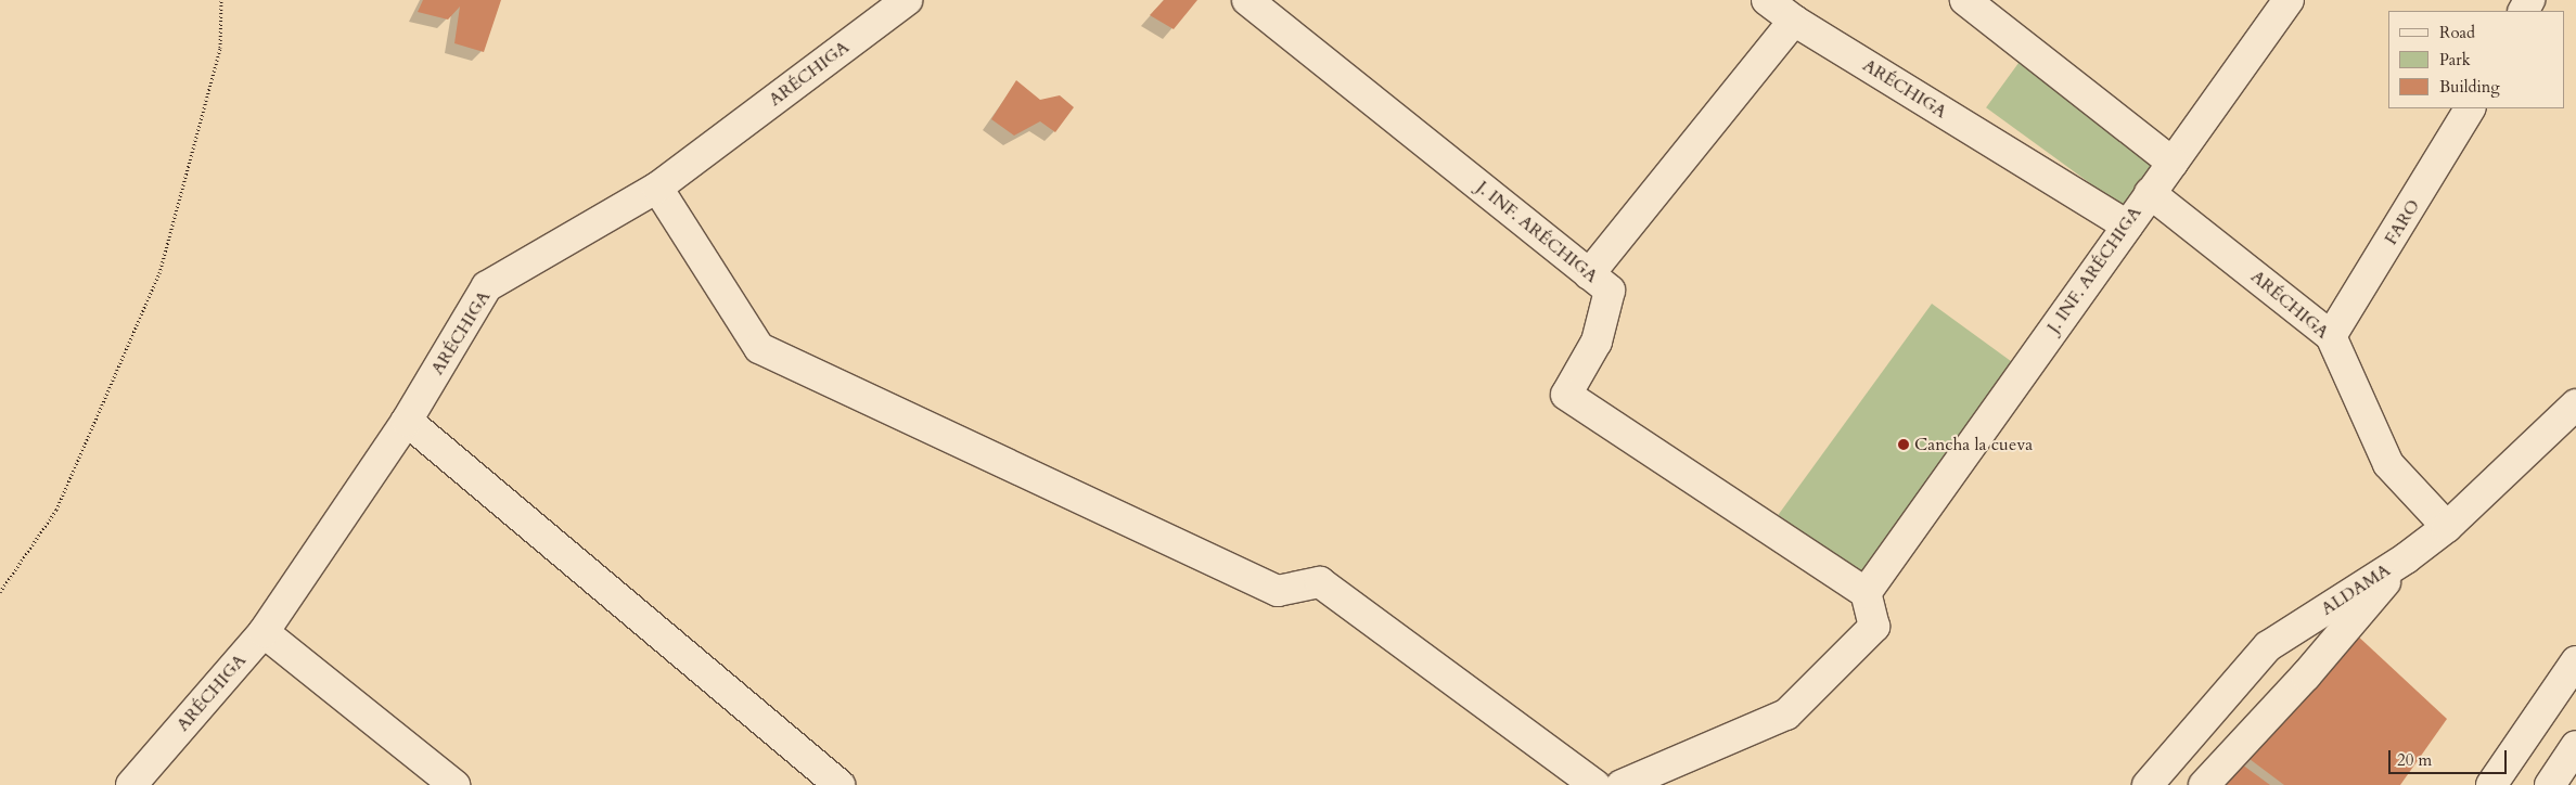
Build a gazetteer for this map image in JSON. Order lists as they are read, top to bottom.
{
  "streets": {
    "street": [
      "ARÉCHIGA",
      "FARO",
      "J. INF. ARÉCHIGA",
      "ALDAMA"
    ]
  },
  "crossings": [
    ["ARÉCHIGA", "FARO"],
    ["ARÉCHIGA", "J. INF. ARÉCHIGA"],
    ["ARÉCHIGA", "ALDAMA"]
  ],
  "places": ["Cancha la cueva"],
  "legend": ["Road", "Park", "Building"],
  "scale_bar": "20 m"
}
